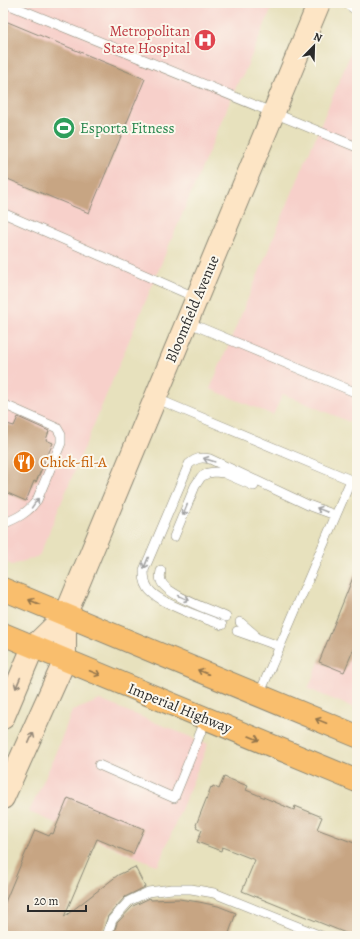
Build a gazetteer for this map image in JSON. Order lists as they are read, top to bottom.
{
  "streets": {
    "main road": ["Bloomfield Avenue", "Imperial Highway"]
  },
  "crossings": [
    ["Bloomfield Avenue", "Imperial Highway"]
  ],
  "places": {
    "hospital": ["Metropolitan State Hospital"],
    "sports": ["Esporta Fitness"],
    "restaurant": ["Chick-fil-A"]
  },
  "scale_bar": "20 m",
  "north": "top right"
}
